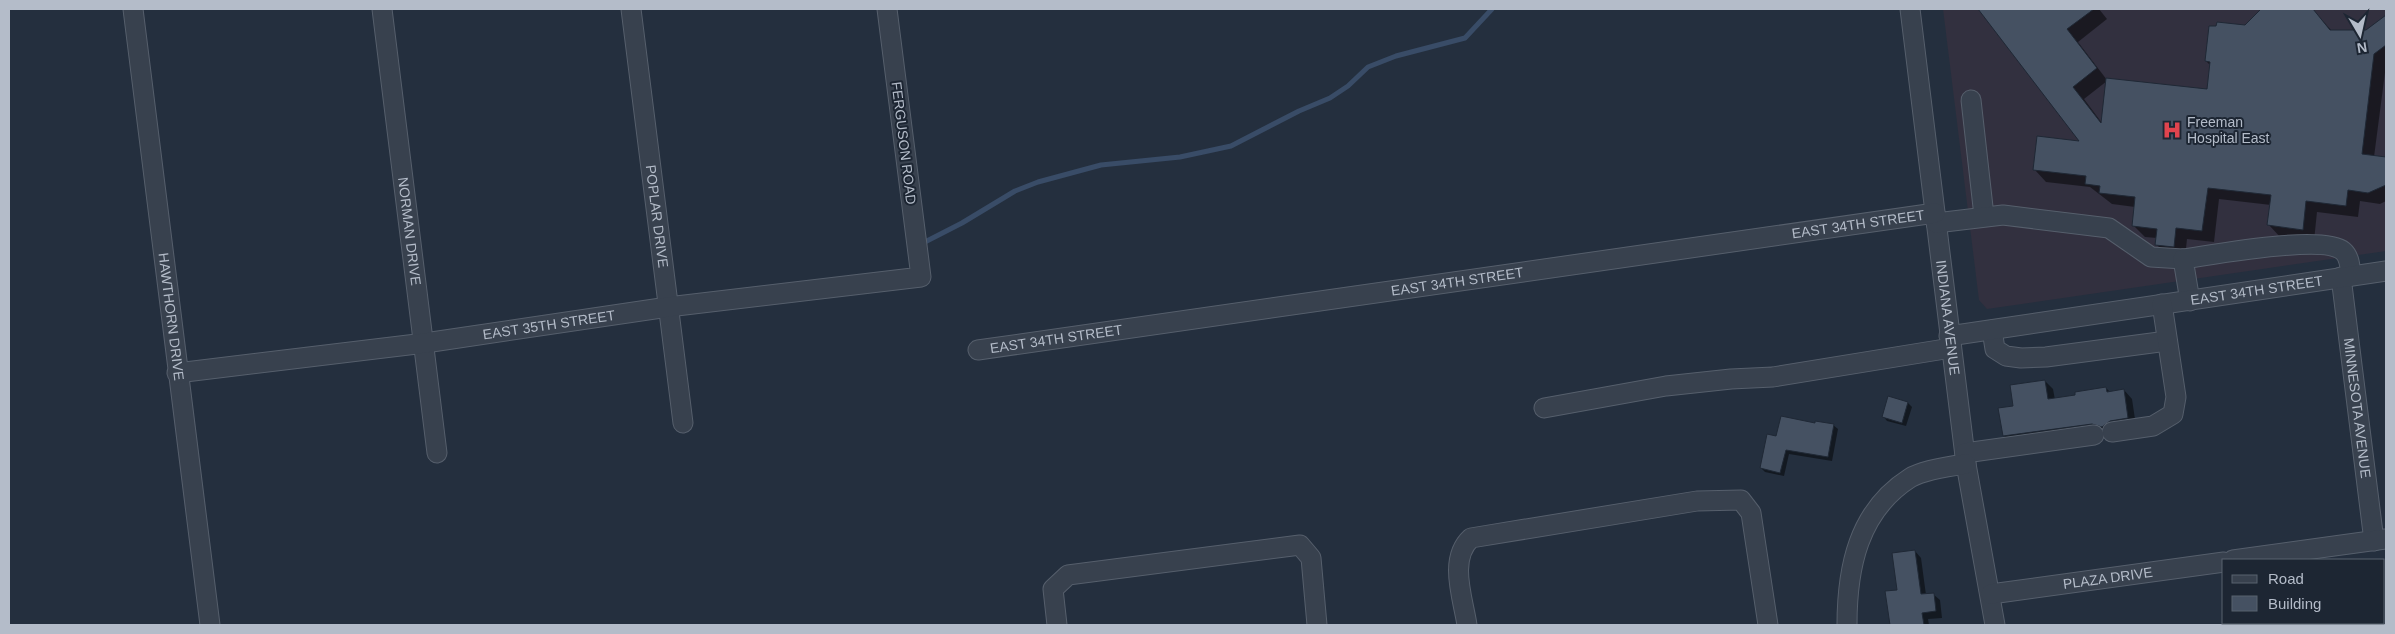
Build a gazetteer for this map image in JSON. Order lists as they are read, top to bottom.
{
  "streets": {
    "street": [
      "FERGUSON ROAD",
      "POPLAR DRIVE",
      "EAST 34TH STREET",
      "NORMAN DRIVE",
      "HAWTHORN DRIVE",
      "INDIANA AVENUE",
      "EAST 35TH STREET",
      "MINNESOTA AVENUE",
      "PLAZA DRIVE"
    ]
  },
  "crossings": [
    ["FERGUSON ROAD", "EAST 35TH STREET"],
    ["POPLAR DRIVE", "EAST 35TH STREET"],
    ["EAST 34TH STREET", "INDIANA AVENUE"],
    ["EAST 34TH STREET", "MINNESOTA AVENUE"],
    ["NORMAN DRIVE", "EAST 35TH STREET"],
    ["HAWTHORN DRIVE", "EAST 35TH STREET"],
    ["INDIANA AVENUE", "PLAZA DRIVE"]
  ],
  "places": {
    "hospital": ["Freeman Hospital East"]
  },
  "legend": ["Road", "Building"],
  "north": "bottom"
}
